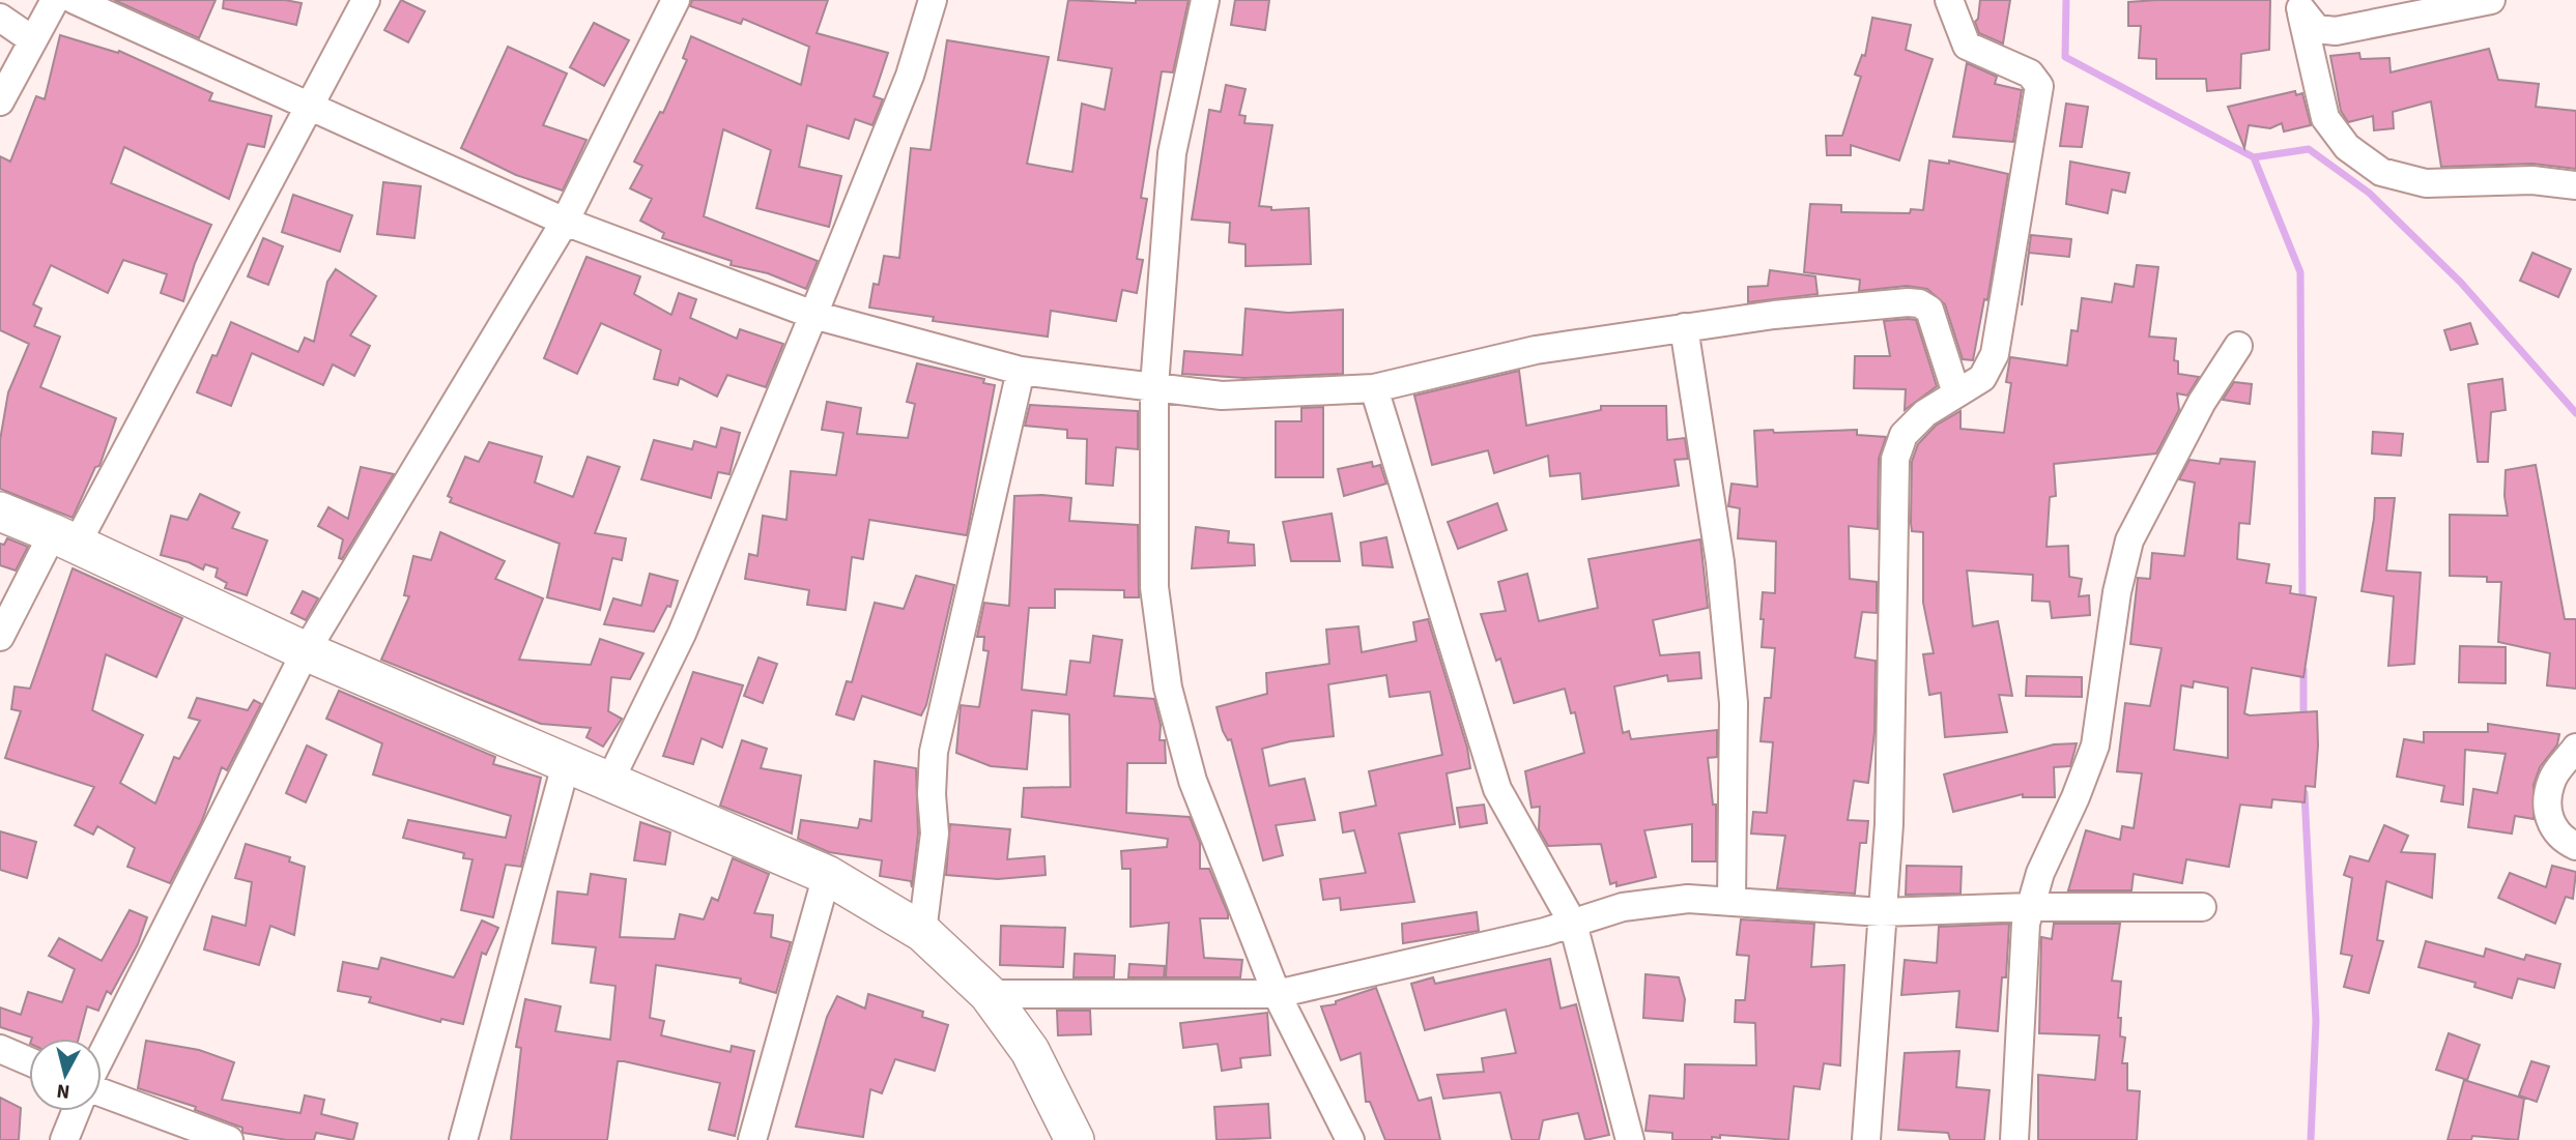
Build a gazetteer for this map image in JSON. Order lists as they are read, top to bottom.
{
  "north": "bottom"
}
